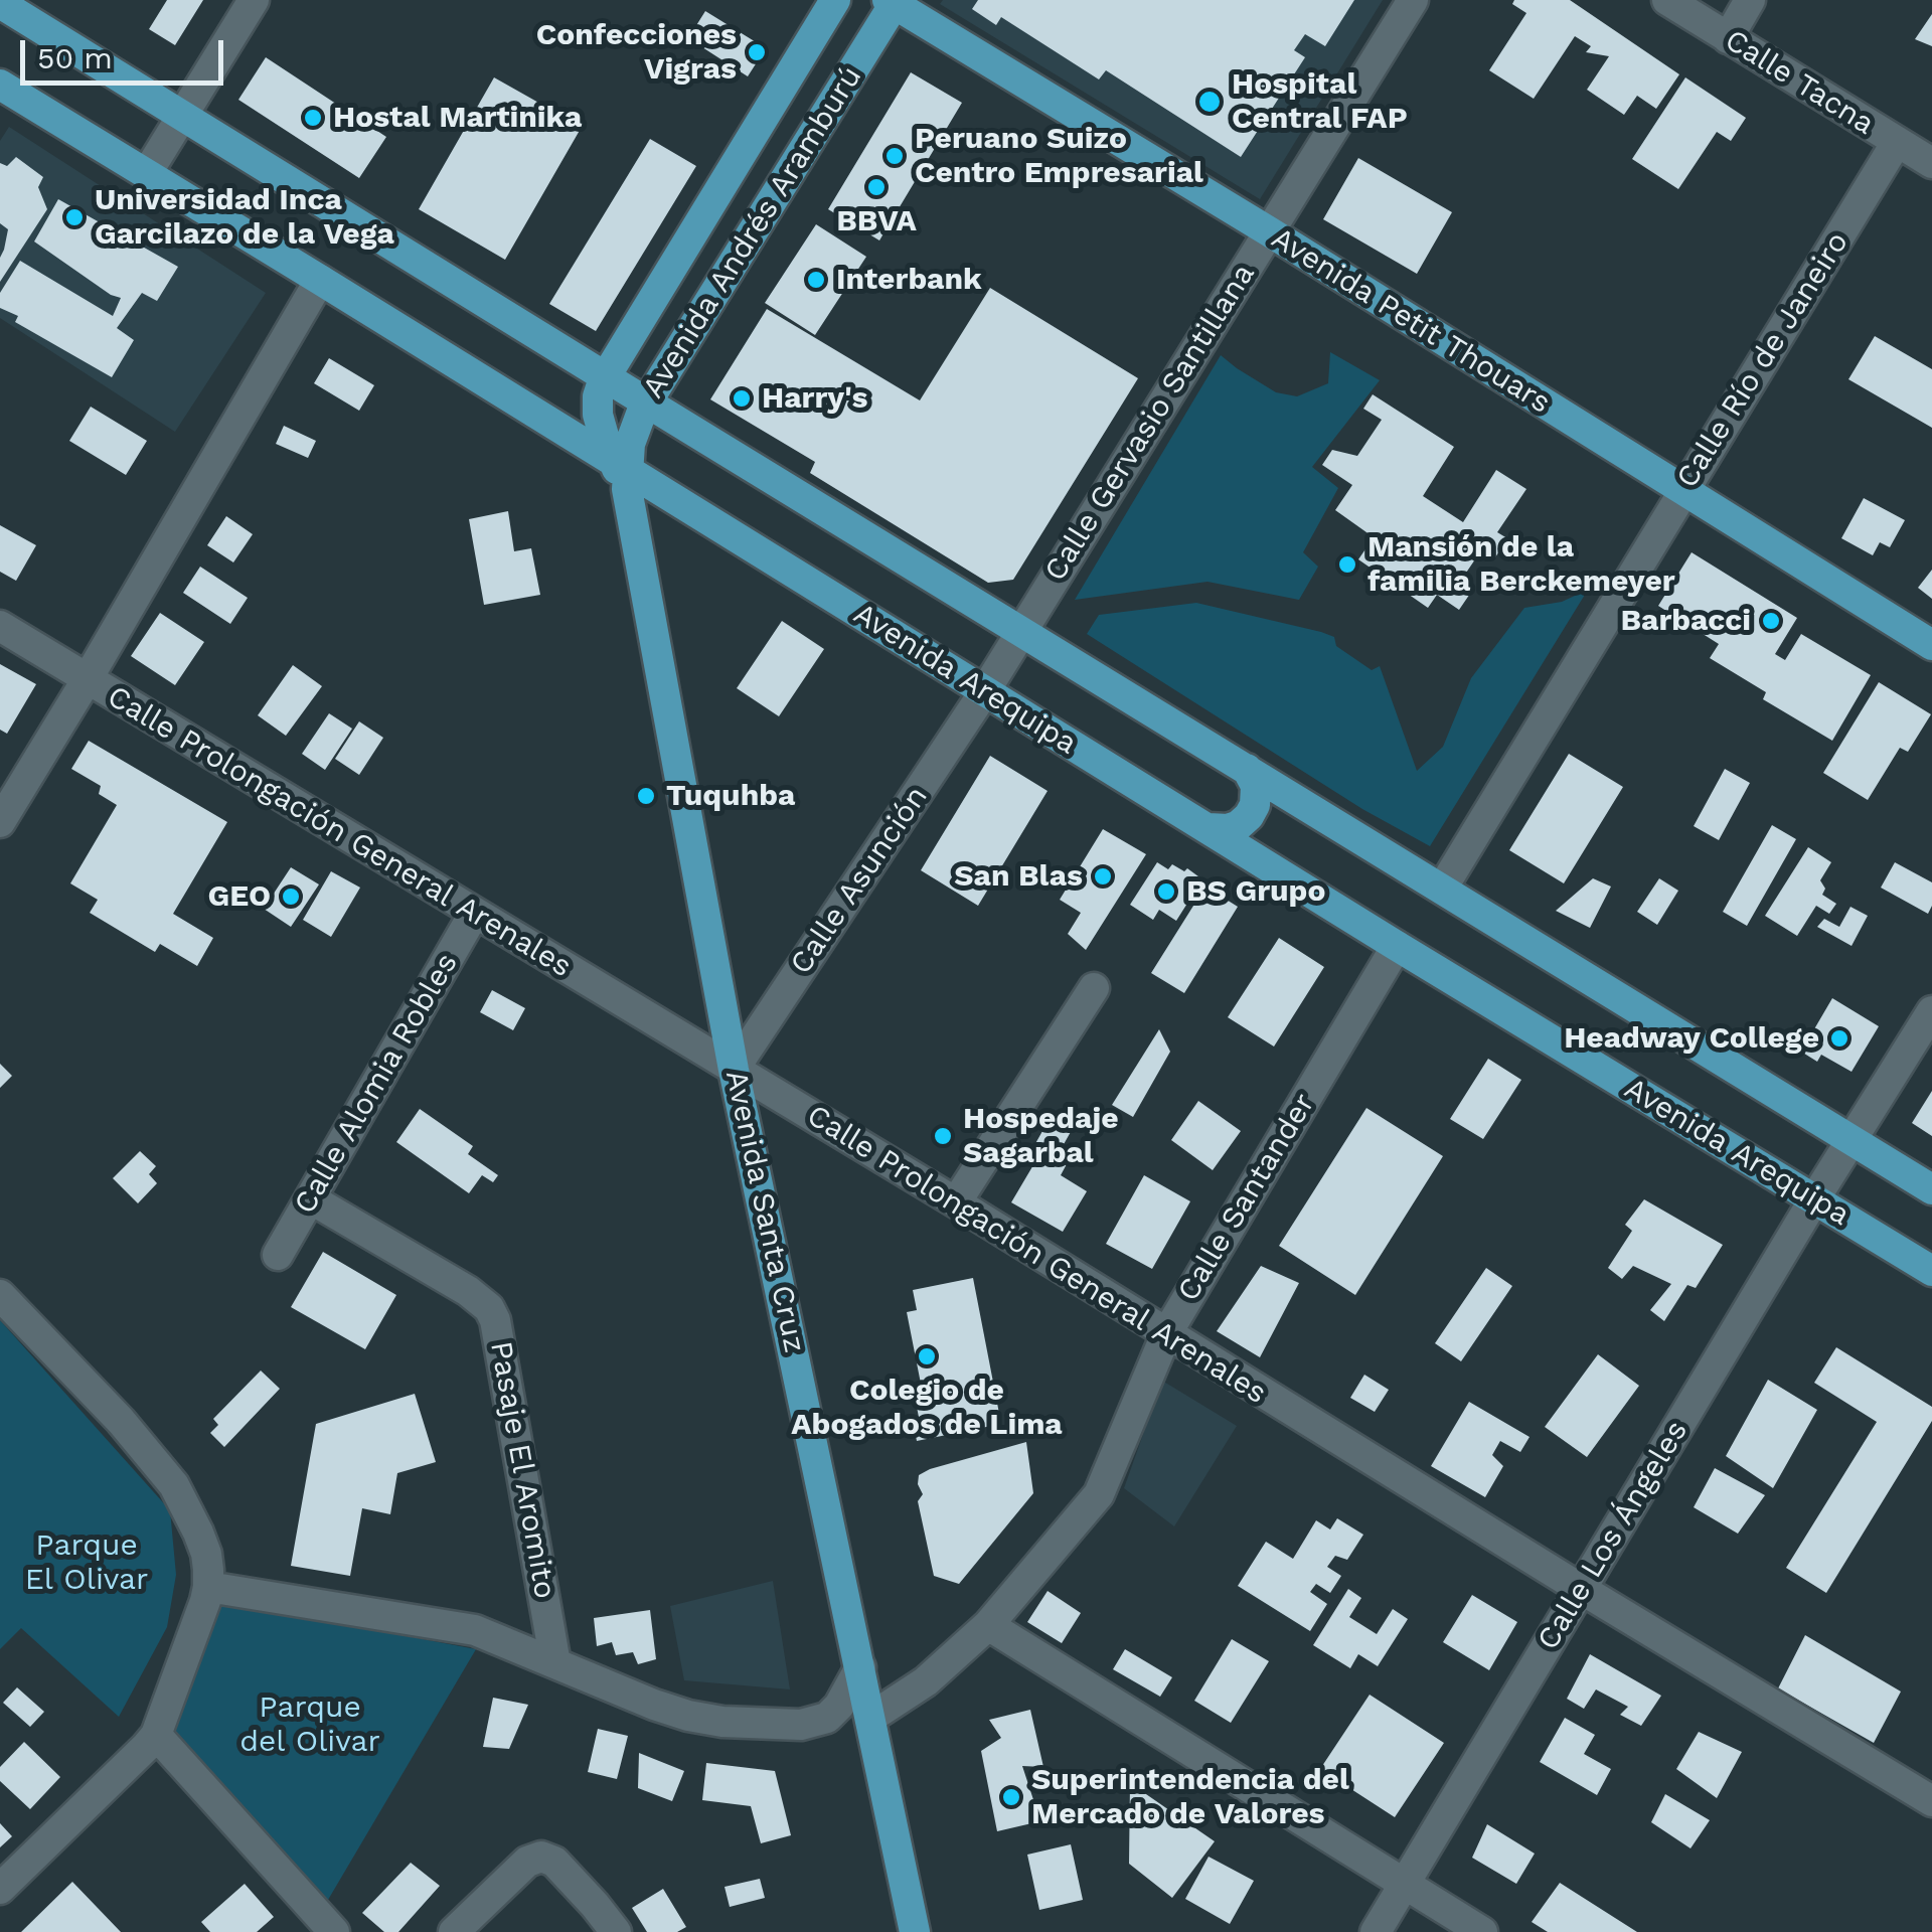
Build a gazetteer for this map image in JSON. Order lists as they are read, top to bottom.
{
  "streets": {
    "main road": [
      "Avenida Andrés Aramburú",
      "Avenida Petit Thouars",
      "Avenida Arequipa",
      "Avenida Santa Cruz"
    ],
    "street": [
      "Calle Tacna",
      "Calle Río de Janeiro",
      "Calle Gervasio Santillana",
      "Calle Prolongación General Arenales",
      "Calle Asunción",
      "Calle Alomia Robles",
      "Calle Santander",
      "Pasaje El Aromito",
      "Calle Los Ángeles"
    ]
  },
  "crossings": [
    ["Calle Tacna", "Calle Río de Janeiro"],
    ["Avenida Andrés Aramburú", "Avenida Petit Thouars"],
    ["Avenida Andrés Aramburú", "Avenida Arequipa"],
    ["Avenida Andrés Aramburú", "Avenida Santa Cruz"],
    ["Avenida Petit Thouars", "Calle Río de Janeiro"],
    ["Avenida Petit Thouars", "Calle Gervasio Santillana"],
    ["Calle Gervasio Santillana", "Avenida Arequipa"],
    ["Calle Gervasio Santillana", "Calle Asunción"],
    ["Avenida Arequipa", "Calle Asunción"],
    ["Avenida Arequipa", "Calle Santander"],
    ["Avenida Arequipa", "Avenida Santa Cruz"],
    ["Avenida Arequipa", "Calle Los Ángeles"],
    ["Calle Prolongación General Arenales", "Calle Asunción"],
    ["Calle Prolongación General Arenales", "Calle Alomia Robles"],
    ["Calle Prolongación General Arenales", "Calle Santander"],
    ["Calle Prolongación General Arenales", "Avenida Santa Cruz"],
    ["Calle Prolongación General Arenales", "Calle Los Ángeles"],
    ["Calle Asunción", "Avenida Santa Cruz"],
    ["Calle Alomia Robles", "Pasaje El Aromito"],
    ["Calle Santander", "Avenida Santa Cruz"]
  ],
  "parks": ["Parque El Olivar", "Parque del Olivar"],
  "places": [
    "Confecciones Vigras",
    "Hospital Central FAP",
    "Hostal Martinika",
    "Peruano Suizo Centro Empresarial",
    "BBVA",
    "Universidad Inca Garcilazo de la Vega",
    "Interbank",
    "Harry's",
    "Mansión de la familia Berckemeyer",
    "Barbacci",
    "Tuquhba",
    "San Blas",
    "BS Grupo",
    "GEO",
    "Headway College",
    "Hospedaje Sagarbal",
    "Colegio de Abogados de Lima",
    "Superintendencia del Mercado de Valores"
  ],
  "scale_bar": "50 m"
}
